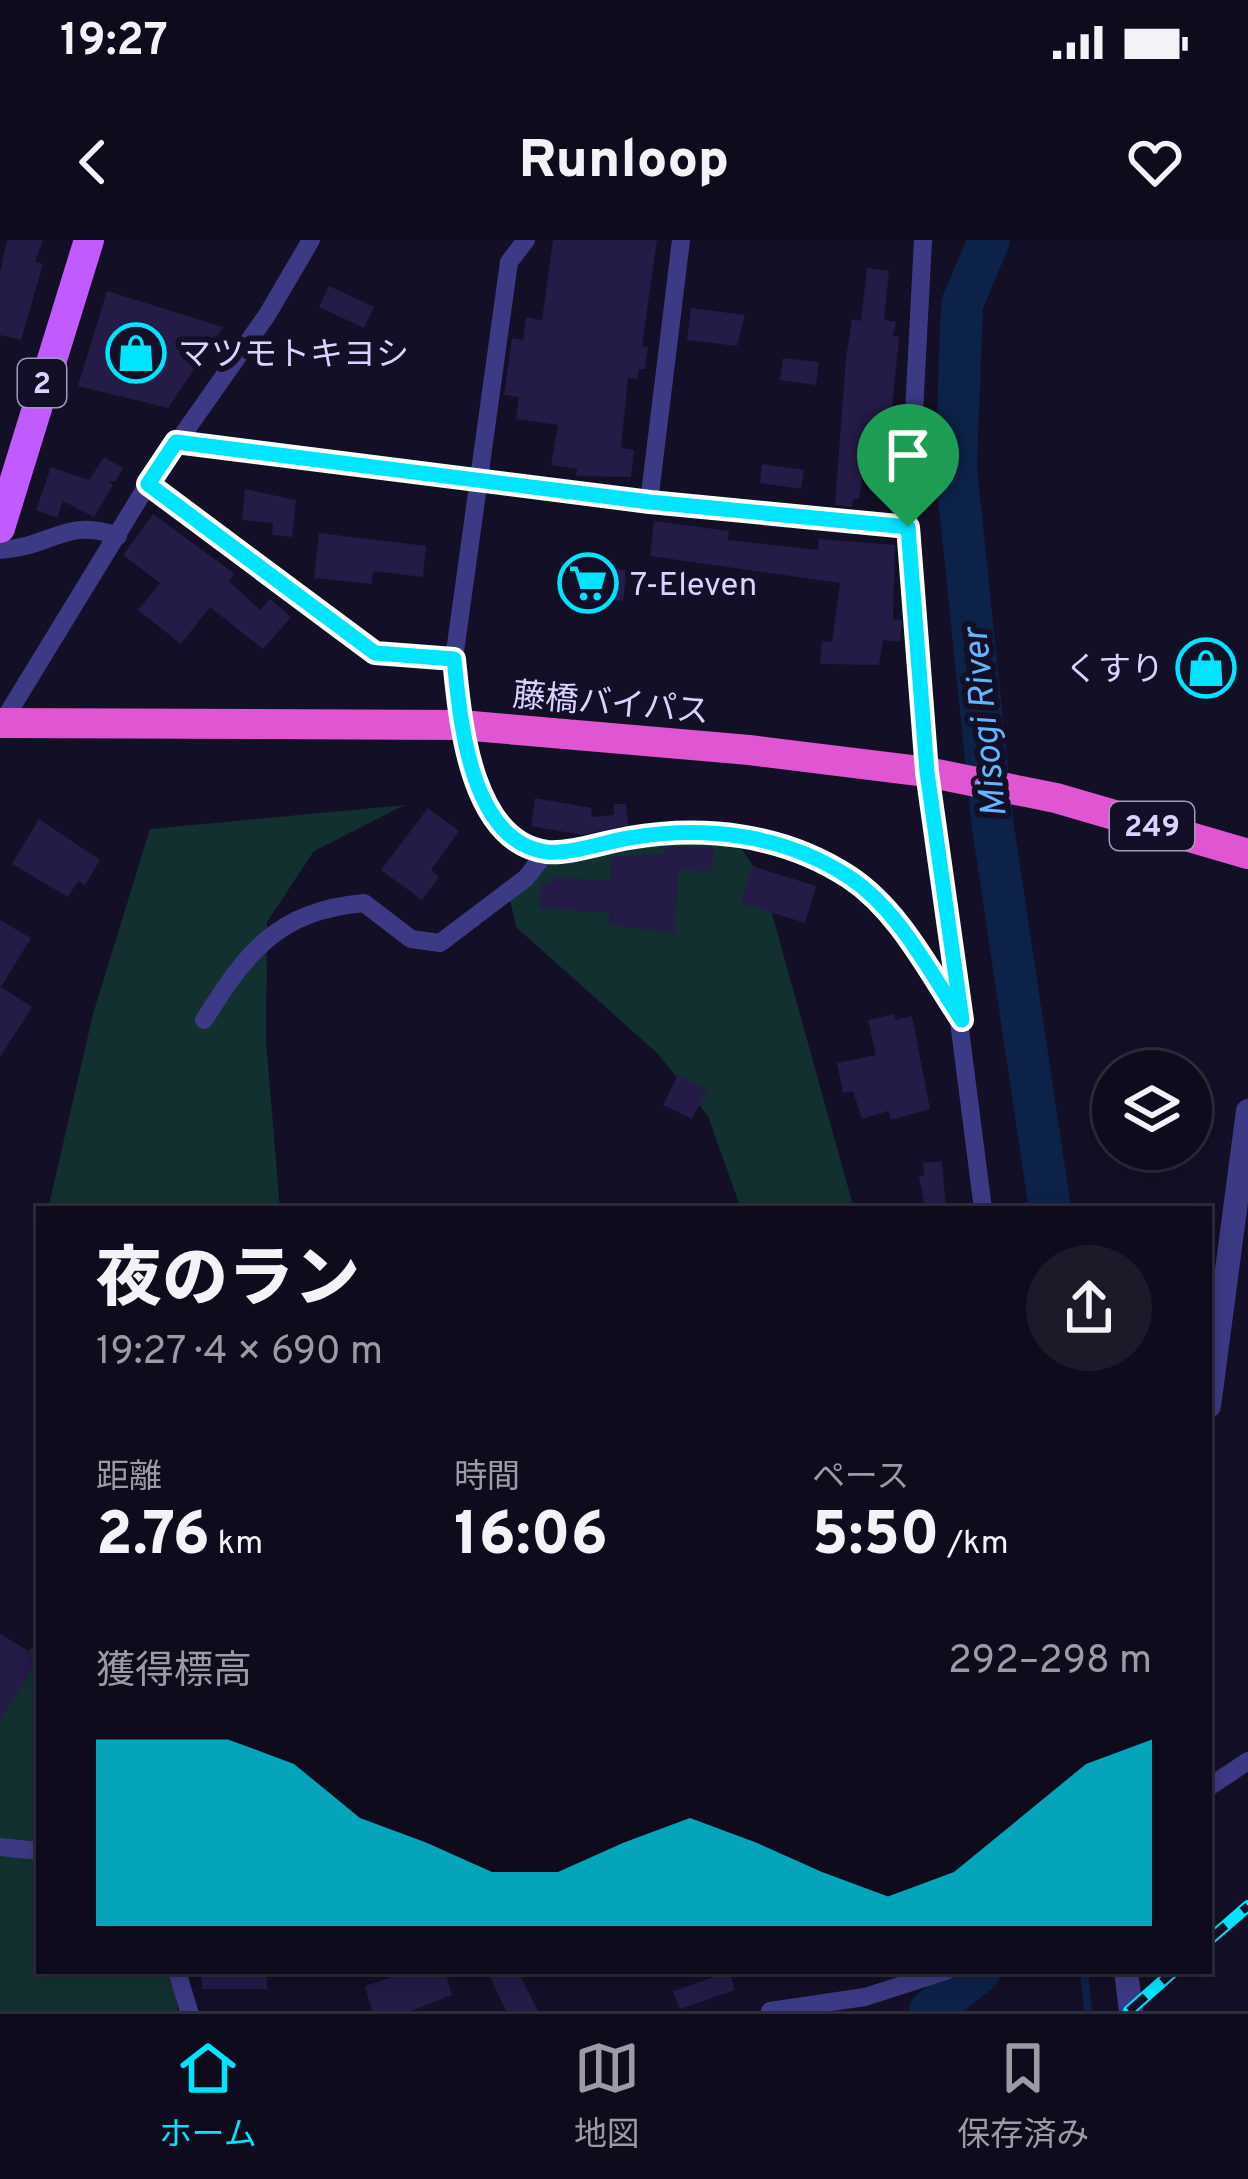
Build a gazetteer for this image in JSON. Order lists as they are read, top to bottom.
{
  "streets": {
    "highway": ["藤橋バイパス", "249"],
    "main road": ["2"]
  },
  "water": ["Misogi River"],
  "places": {
    "shop": ["マツモトキヨシ", "くすり"],
    "supermarket": ["7-Eleven"]
  },
  "page": {
    "status": "19:27",
    "header": "Runloop",
    "heading": ["夜のラン", "19:27 · 4 × 690 m"],
    "stats": [
      ["距離", "2.76 km"],
      ["時間", "16:06"],
      ["ペース", "5:50 /km"]
    ],
    "chart": ["獲得標高", "292–298 m"],
    "tabs": ["ホーム", "地図", "保存済み"]
  }
}
